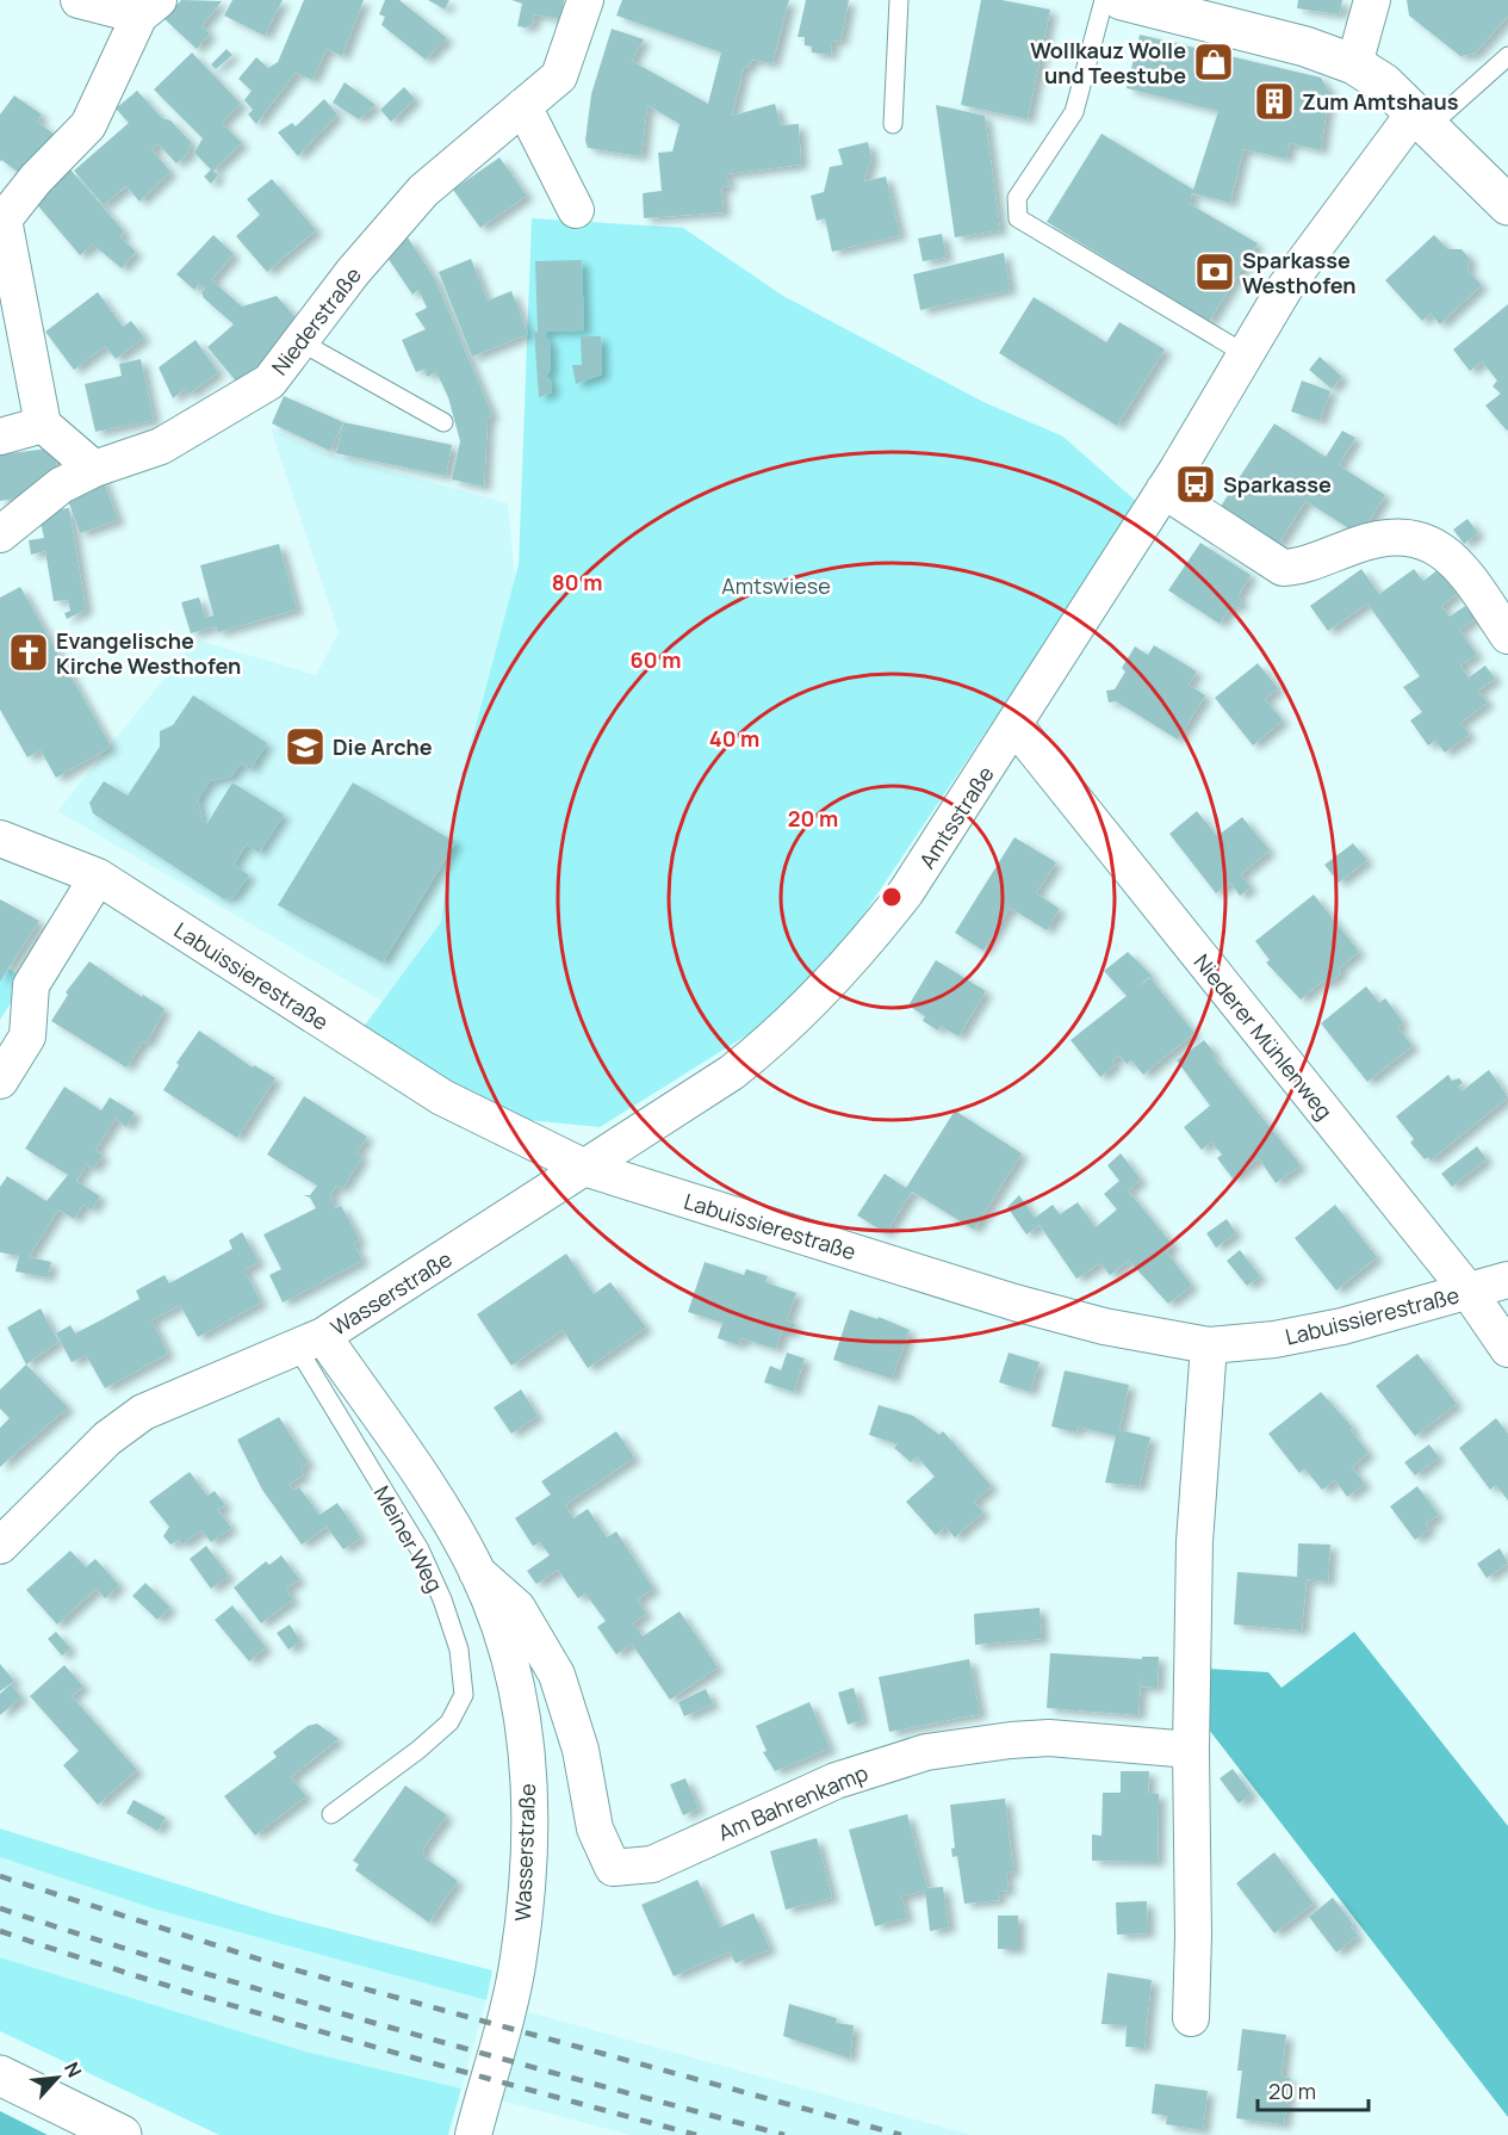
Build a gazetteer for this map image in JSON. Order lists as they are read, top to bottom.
{
  "streets": {
    "street": [
      "Niederstraße",
      "Amtsstraße",
      "Labuissierestraße",
      "Niederer Mühlenweg",
      "Wasserstraße",
      "Am Bahrenkamp"
    ],
    "lane": ["Meiner Weg"]
  },
  "crossings": [
    ["Amtsstraße", "Labuissierestraße"],
    ["Amtsstraße", "Niederer Mühlenweg"],
    ["Amtsstraße", "Wasserstraße"],
    ["Labuissierestraße", "Niederer Mühlenweg"],
    ["Labuissierestraße", "Wasserstraße"],
    ["Wasserstraße", "Meiner Weg"],
    ["Wasserstraße", "Am Bahrenkamp"]
  ],
  "parks": ["Amtswiese"],
  "places": {
    "shop": ["Wollkauz Wolle und Teestube"],
    "building": ["Zum Amtshaus"],
    "bank": ["Sparkasse Westhofen"],
    "bus stop": ["Sparkasse"],
    "church": ["Evangelische Kirche Westhofen"],
    "school or university": ["Die Arche"]
  },
  "scale_bar": "20 m",
  "north": "top right",
  "rings": [
    "80 m",
    "60 m",
    "40 m",
    "20 m"
  ]
}
